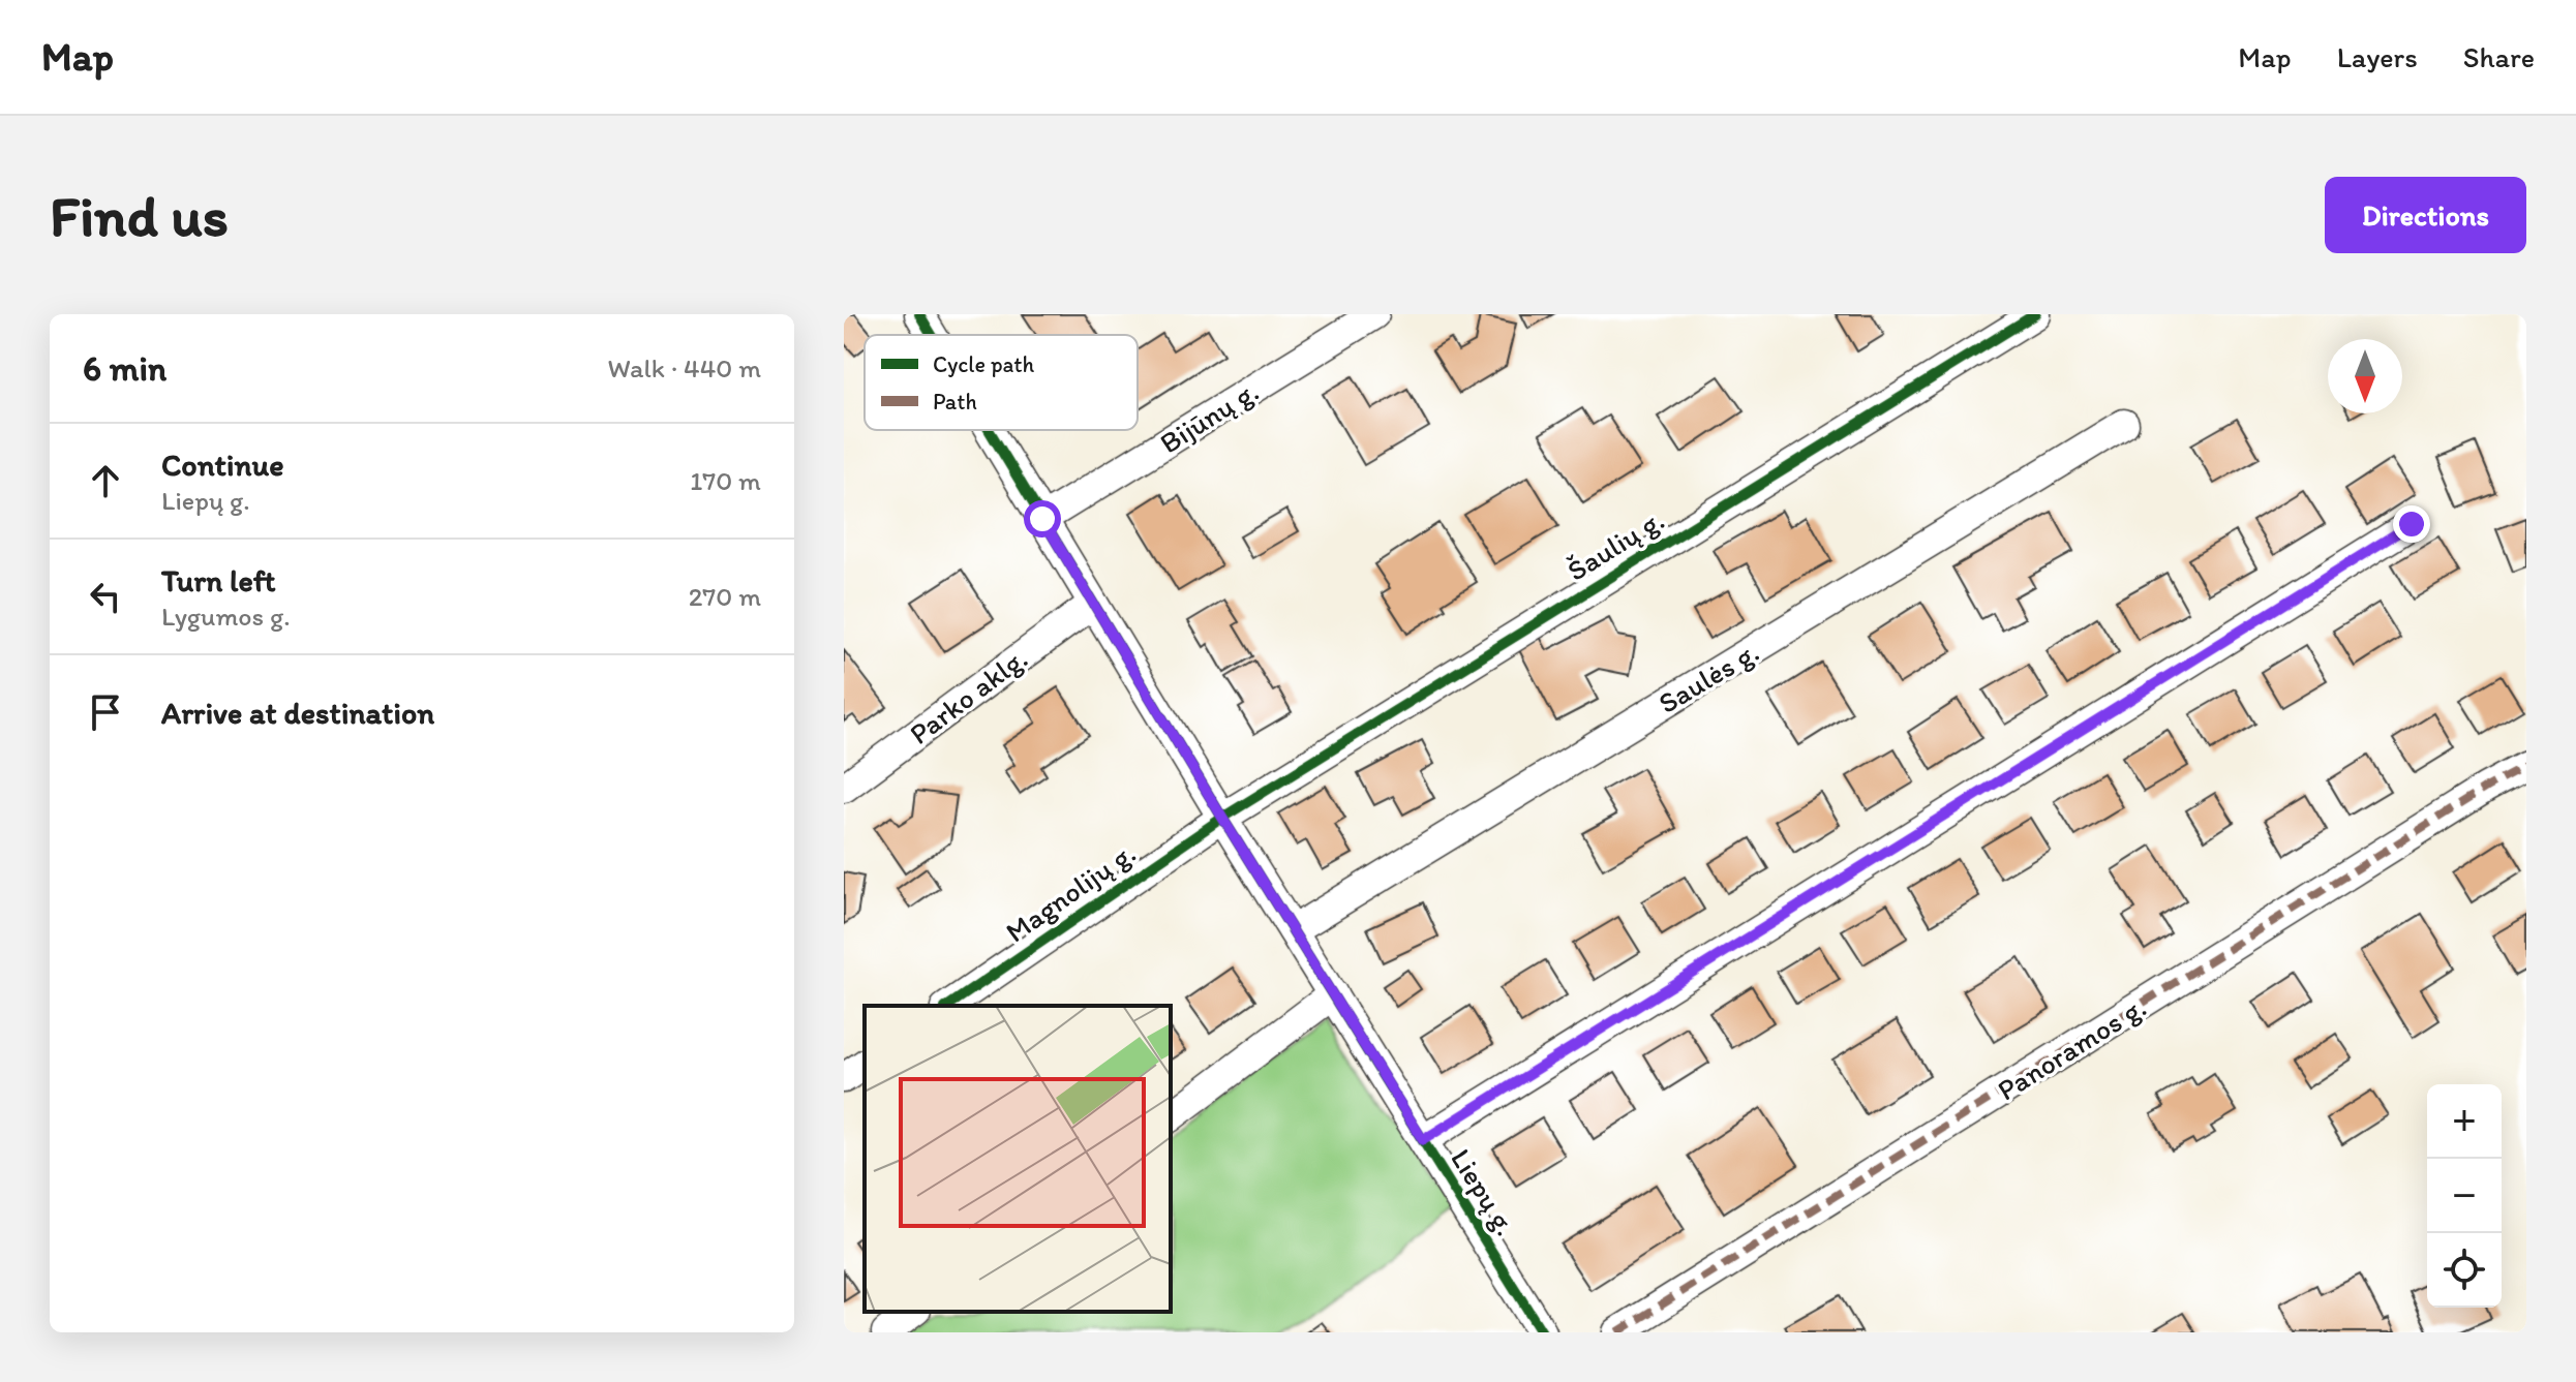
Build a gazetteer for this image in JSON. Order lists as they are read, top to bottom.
{
  "streets": {
    "street": [
      "Bijūnų g.",
      "Šaulių g.",
      "Saulės g.",
      "Parko aklg.",
      "Magnolijų g.",
      "Panoramos g.",
      "Liepų g."
    ]
  },
  "crossings": [
    ["Bijūnų g.", "Liepų g."],
    ["Šaulių g.", "Magnolijų g."],
    ["Šaulių g.", "Liepų g."],
    ["Saulės g.", "Liepų g."],
    ["Parko aklg.", "Liepų g."],
    ["Magnolijų g.", "Liepų g."]
  ],
  "legend": ["Cycle path", "Path"],
  "north": "bottom",
  "page": {
    "header": "Map",
    "nav": ["Map", "Layers", "Share"],
    "buttons": "Directions",
    "title": "Find us",
    "heading": ["6 min", "Walk · 440 m"],
    "list": [
      ["Continue", "Liepų g.", "170 m"],
      ["Turn left", "Lygumos g.", "270 m"],
      "Arrive at destination"
    ],
    "map_buttons": ["+", "−"]
  }
}
